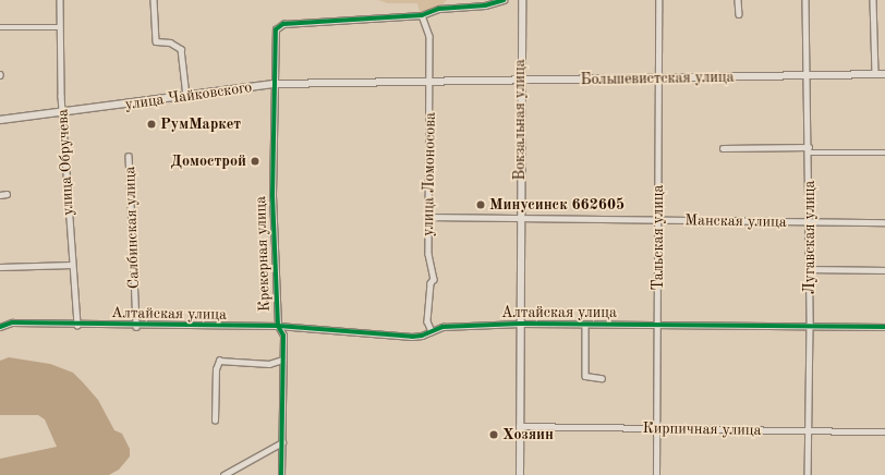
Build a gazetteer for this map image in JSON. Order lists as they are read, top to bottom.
{
  "streets": {
    "main road": ["Большевистская улица", "улица Чайковского"],
    "street": [
      "Вокзальная улица",
      "улица Обручева",
      "улица Ломоносова",
      "Манская улица",
      "Салбинская улица",
      "Тальская улица",
      "Лугавская улица",
      "Крекерная улица",
      "Алтайская улица",
      "Кирпичная улица"
    ]
  },
  "crossings": [
    ["Большевистская улица", "улица Чайковского"],
    ["Большевистская улица", "Вокзальная улица"],
    ["Большевистская улица", "улица Ломоносова"],
    ["Большевистская улица", "Тальская улица"],
    ["Большевистская улица", "Лугавская улица"],
    ["улица Чайковского", "улица Обручева"],
    ["улица Чайковского", "улица Ломоносова"],
    ["улица Чайковского", "Крекерная улица"],
    ["Вокзальная улица", "Манская улица"],
    ["Вокзальная улица", "Алтайская улица"],
    ["Вокзальная улица", "Кирпичная улица"],
    ["улица Обручева", "Алтайская улица"],
    ["улица Ломоносова", "Манская улица"],
    ["улица Ломоносова", "Крекерная улица"],
    ["улица Ломоносова", "Алтайская улица"],
    ["Манская улица", "Тальская улица"],
    ["Манская улица", "Лугавская улица"],
    ["Салбинская улица", "Алтайская улица"],
    ["Тальская улица", "Алтайская улица"],
    ["Тальская улица", "Кирпичная улица"],
    ["Лугавская улица", "Алтайская улица"],
    ["Лугавская улица", "Кирпичная улица"],
    ["Крекерная улица", "Алтайская улица"]
  ],
  "places": [
    "РумМаркет",
    "Домострой",
    "Минусинск 662605",
    "Хозяин"
  ]
}
